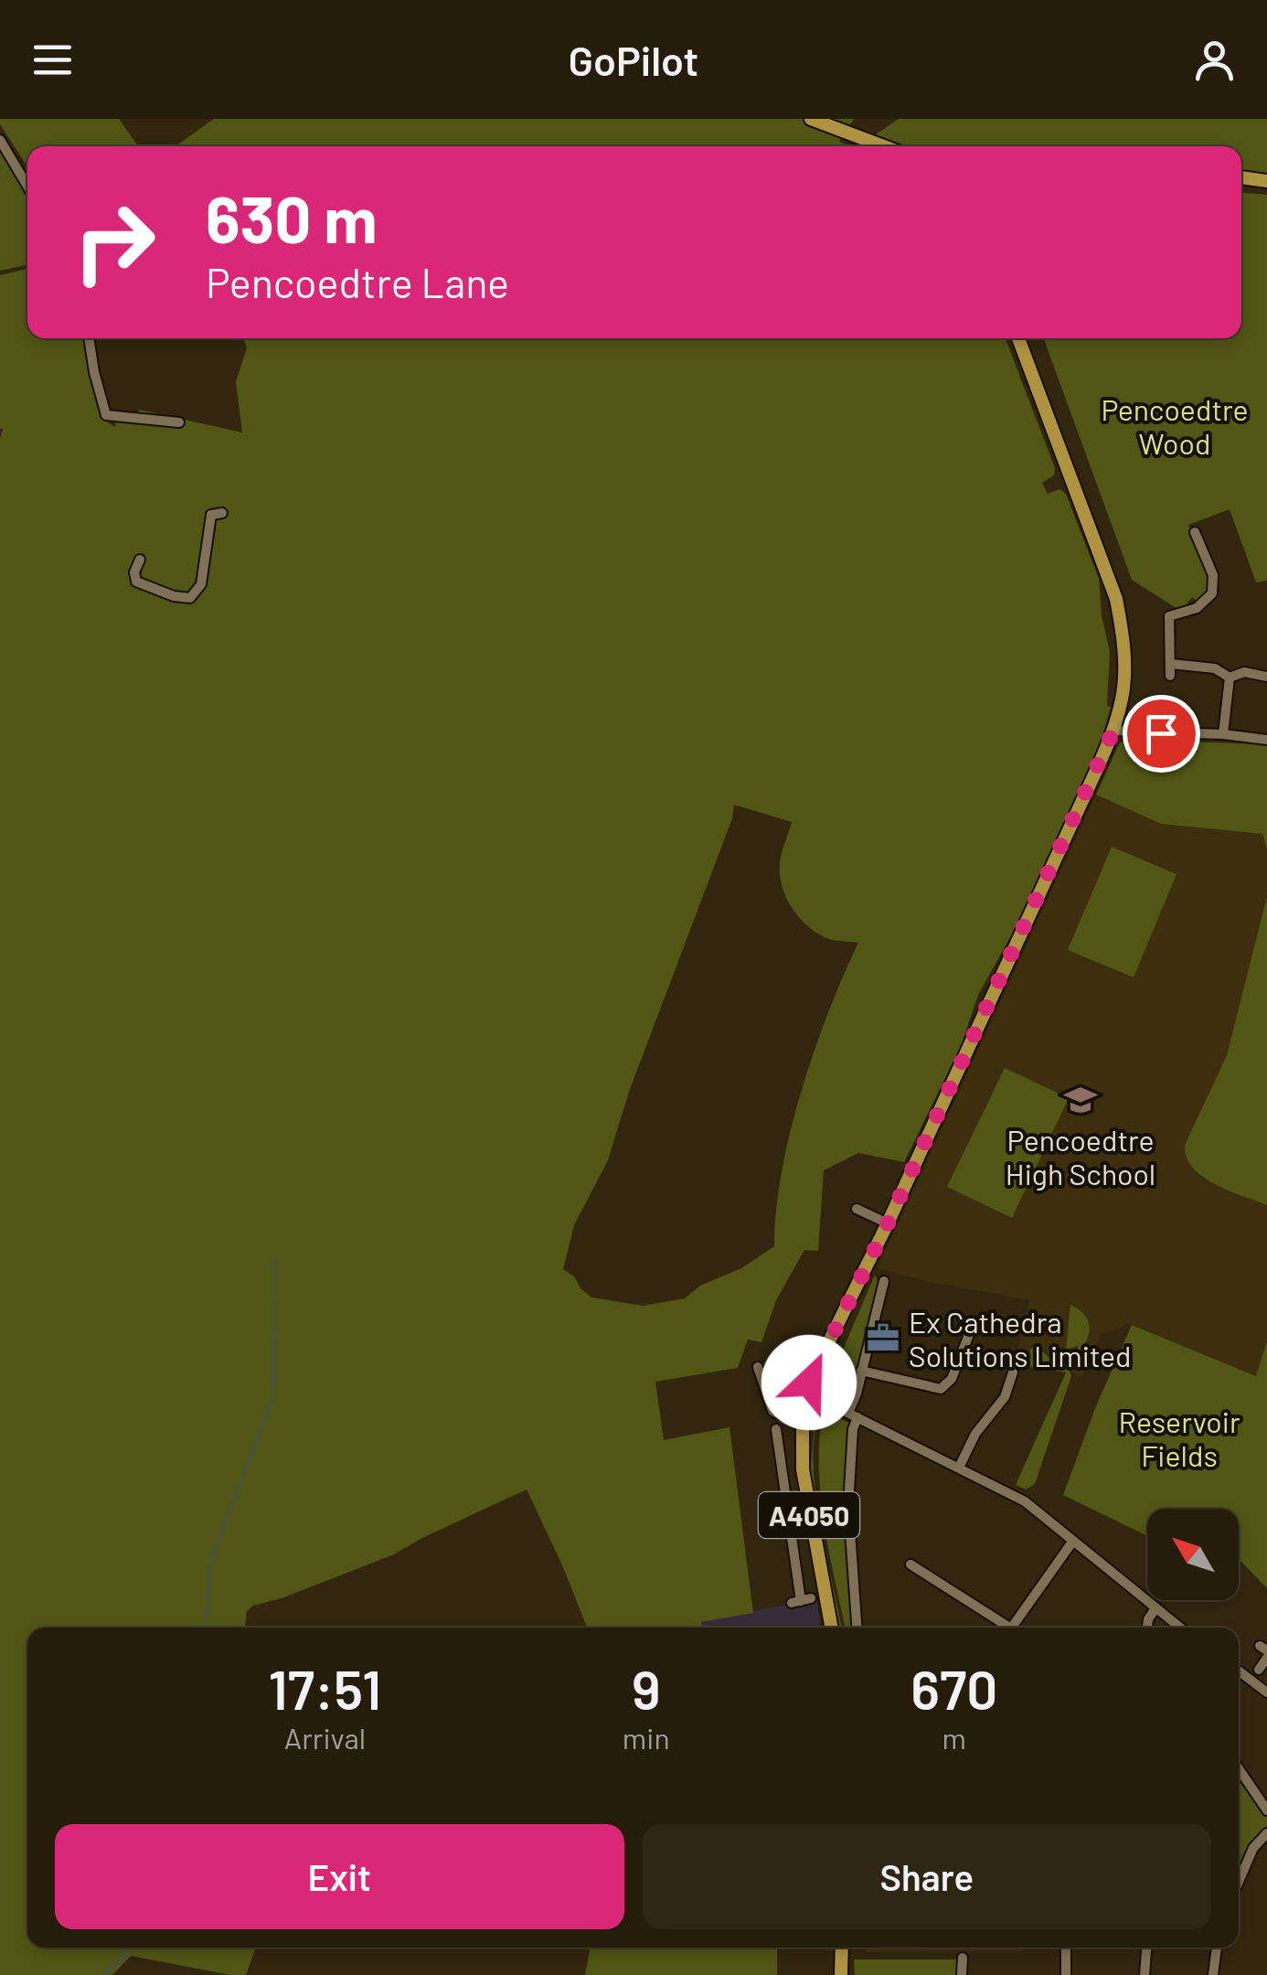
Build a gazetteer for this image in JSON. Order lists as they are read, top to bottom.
{
  "streets": {
    "main road": ["A4050"]
  },
  "parks": ["Pencoedtre Wood", "Reservoir Fields"],
  "places": {
    "school or university": ["Pencoedtre High School"],
    "office": ["Ex Cathedra Solutions Limited"]
  },
  "north": "top left",
  "page": {
    "header": "GoPilot",
    "turn": ["630 m", "Pencoedtre Lane"],
    "eta": [
      "17:51",
      "Arrival",
      "9",
      "min",
      "670",
      "m"
    ],
    "buttons": ["Exit", "Share"]
  }
}
